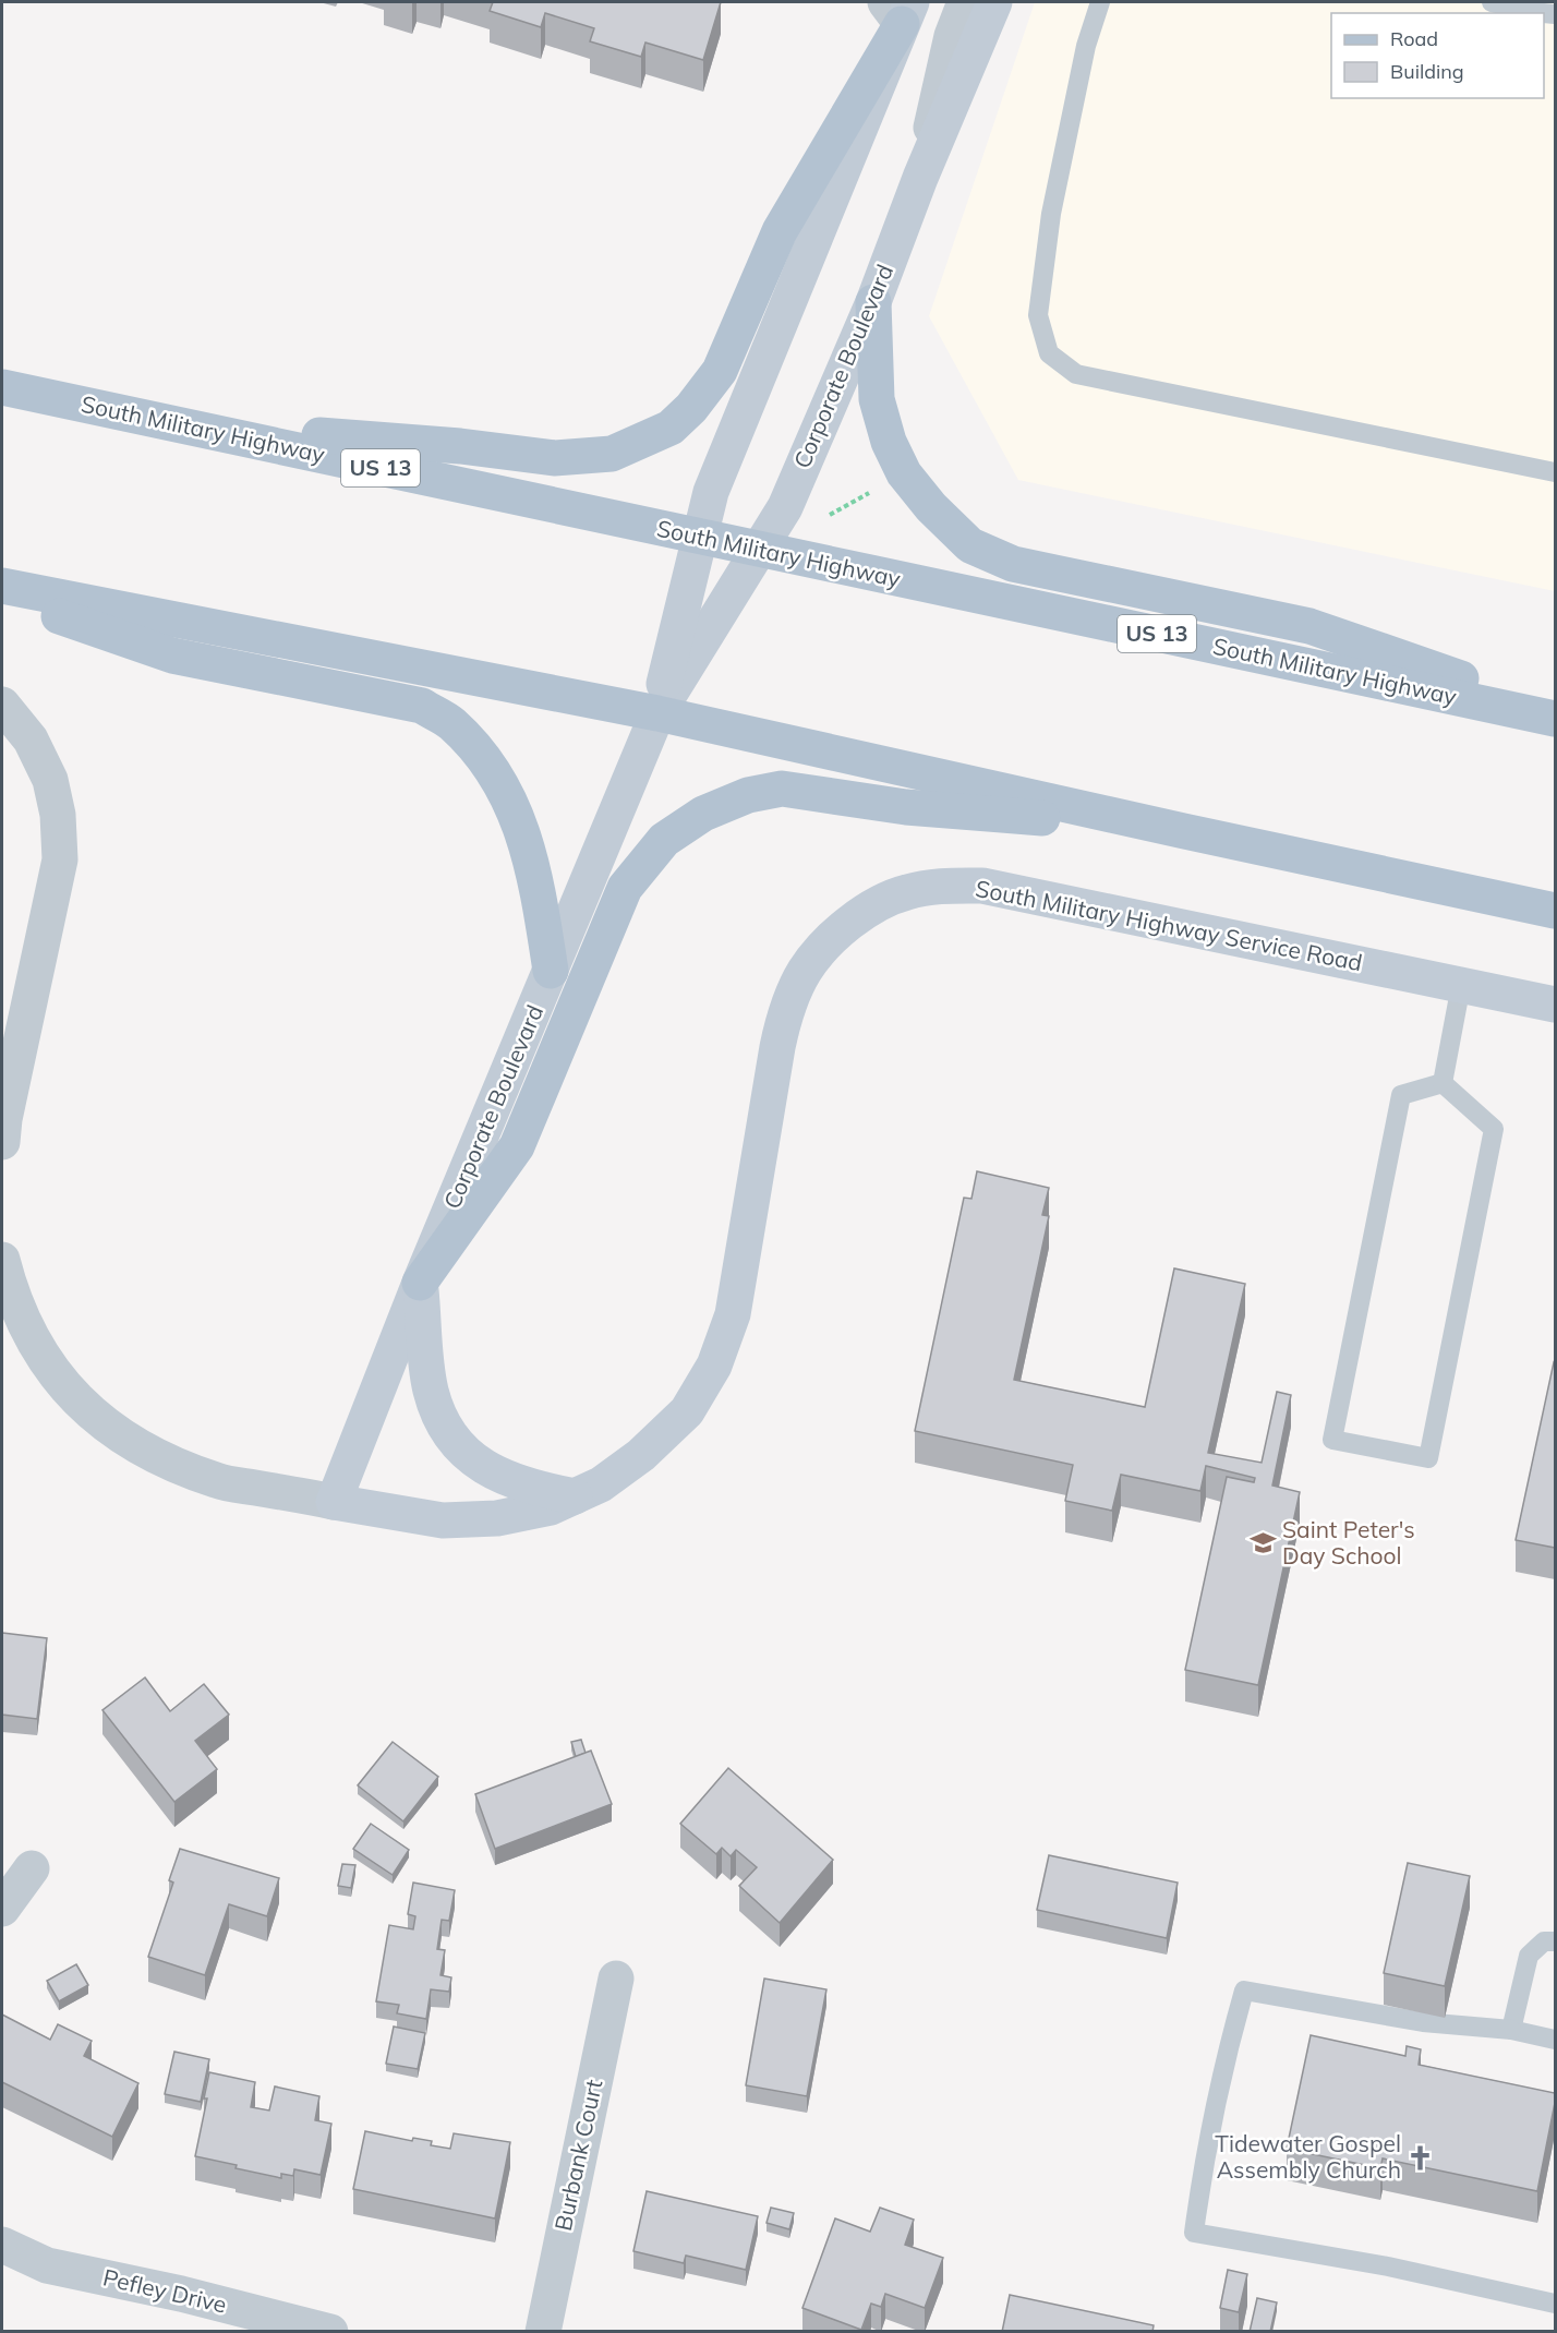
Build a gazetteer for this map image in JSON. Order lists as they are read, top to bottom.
{
  "streets": {
    "main road": ["South Military Highway", "US 13"],
    "street": [
      "Corporate Boulevard",
      "South Military Highway Service Road",
      "Burbank Court",
      "Pefley Drive"
    ]
  },
  "crossings": [
    ["Corporate Boulevard", "South Military Highway"],
    ["Corporate Boulevard", "South Military Highway Service Road"]
  ],
  "places": {
    "school or university": ["Saint Peter's Day School"],
    "church": ["Tidewater Gospel Assembly Church"]
  },
  "legend": ["Road", "Building"]
}
